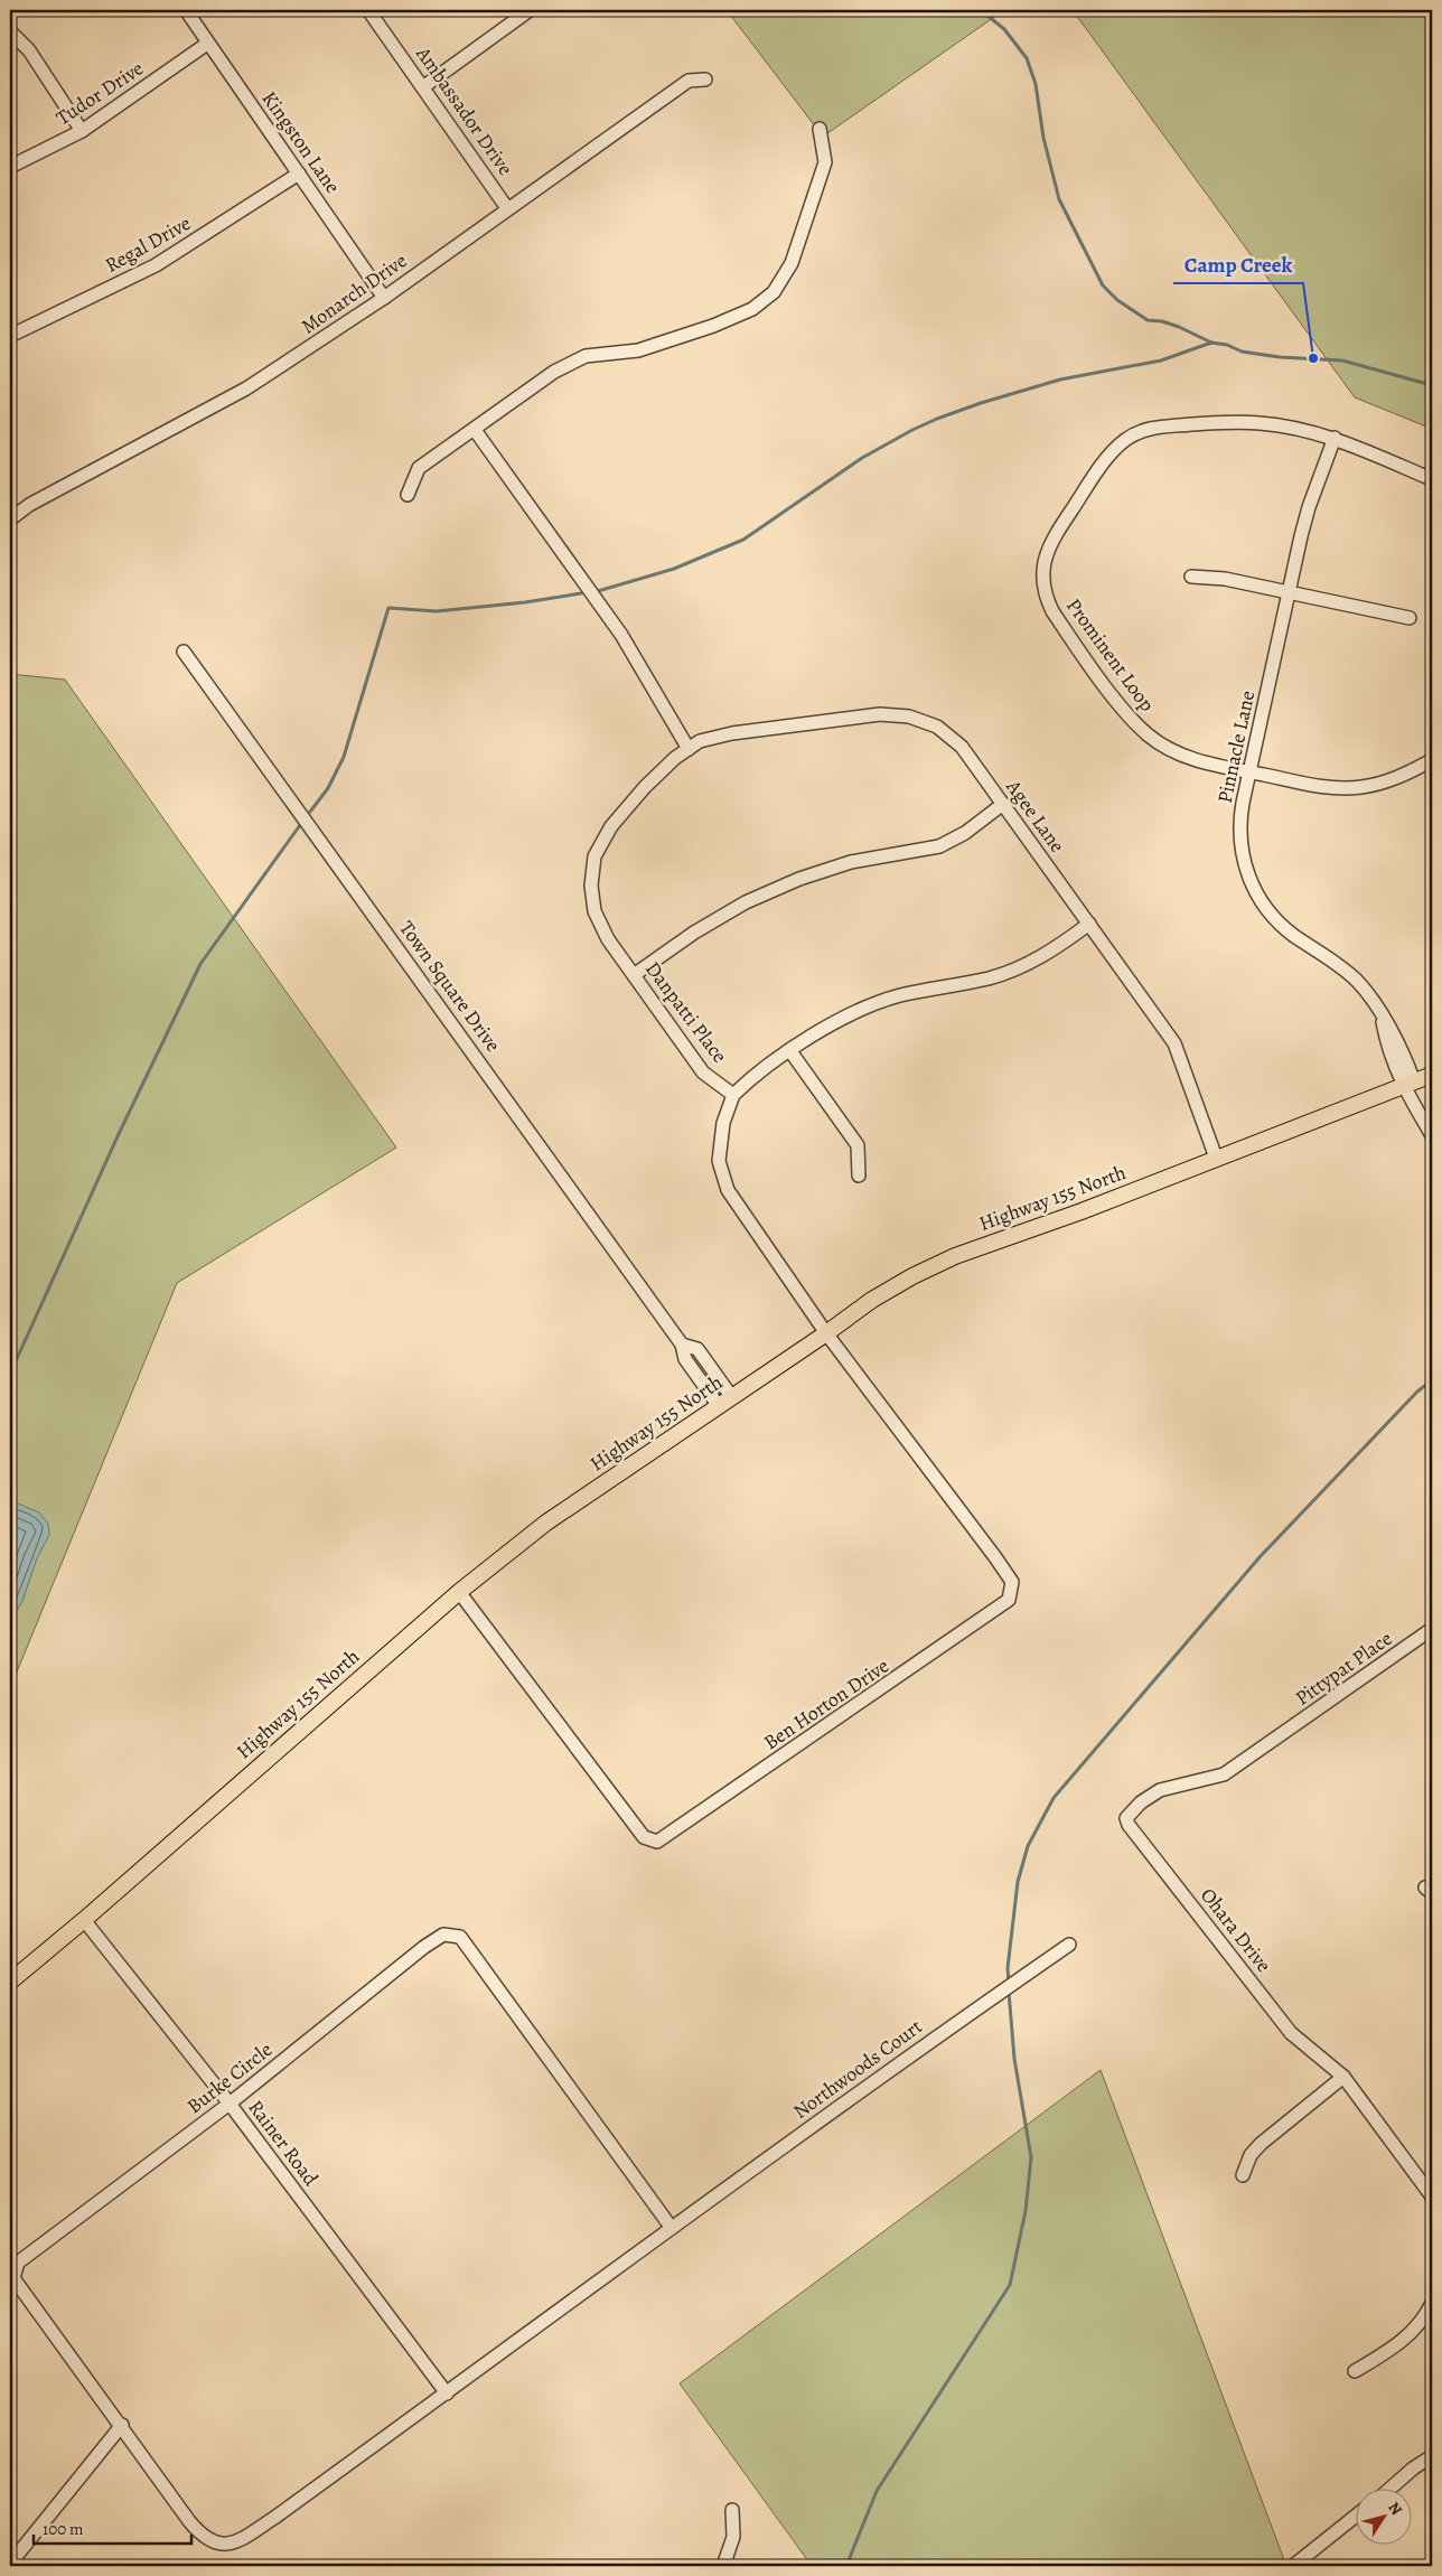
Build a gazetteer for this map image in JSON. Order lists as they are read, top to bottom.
{
  "streets": {
    "main road": ["Highway 155 North"],
    "street": [
      "Tudor Drive",
      "Ambassador Drive",
      "Kingston Lane",
      "Regal Drive",
      "Monarch Drive",
      "Prominent Loop",
      "Pinnacle Lane",
      "Agee Lane",
      "Town Square Drive",
      "Danpatti Place",
      "Pittypat Place",
      "Ben Horton Drive",
      "Ohara Drive",
      "Northwoods Court",
      "Burke Circle",
      "Rainer Road"
    ]
  },
  "crossings": [
    ["Tudor Drive", "Kingston Lane"],
    ["Ambassador Drive", "Monarch Drive"],
    ["Kingston Lane", "Regal Drive"],
    ["Kingston Lane", "Monarch Drive"],
    ["Prominent Loop", "Pinnacle Lane"],
    ["Pinnacle Lane", "Highway 155 North"],
    ["Agee Lane", "Danpatti Place"],
    ["Agee Lane", "Highway 155 North"],
    ["Town Square Drive", "Highway 155 North"],
    ["Highway 155 North", "Ben Horton Drive"],
    ["Highway 155 North", "Rainer Road"],
    ["Pittypat Place", "Ohara Drive"],
    ["Northwoods Court", "Burke Circle"],
    ["Burke Circle", "Rainer Road"]
  ],
  "places": ["Camp Creek"],
  "scale_bar": "100 m",
  "north": "top right"
}
